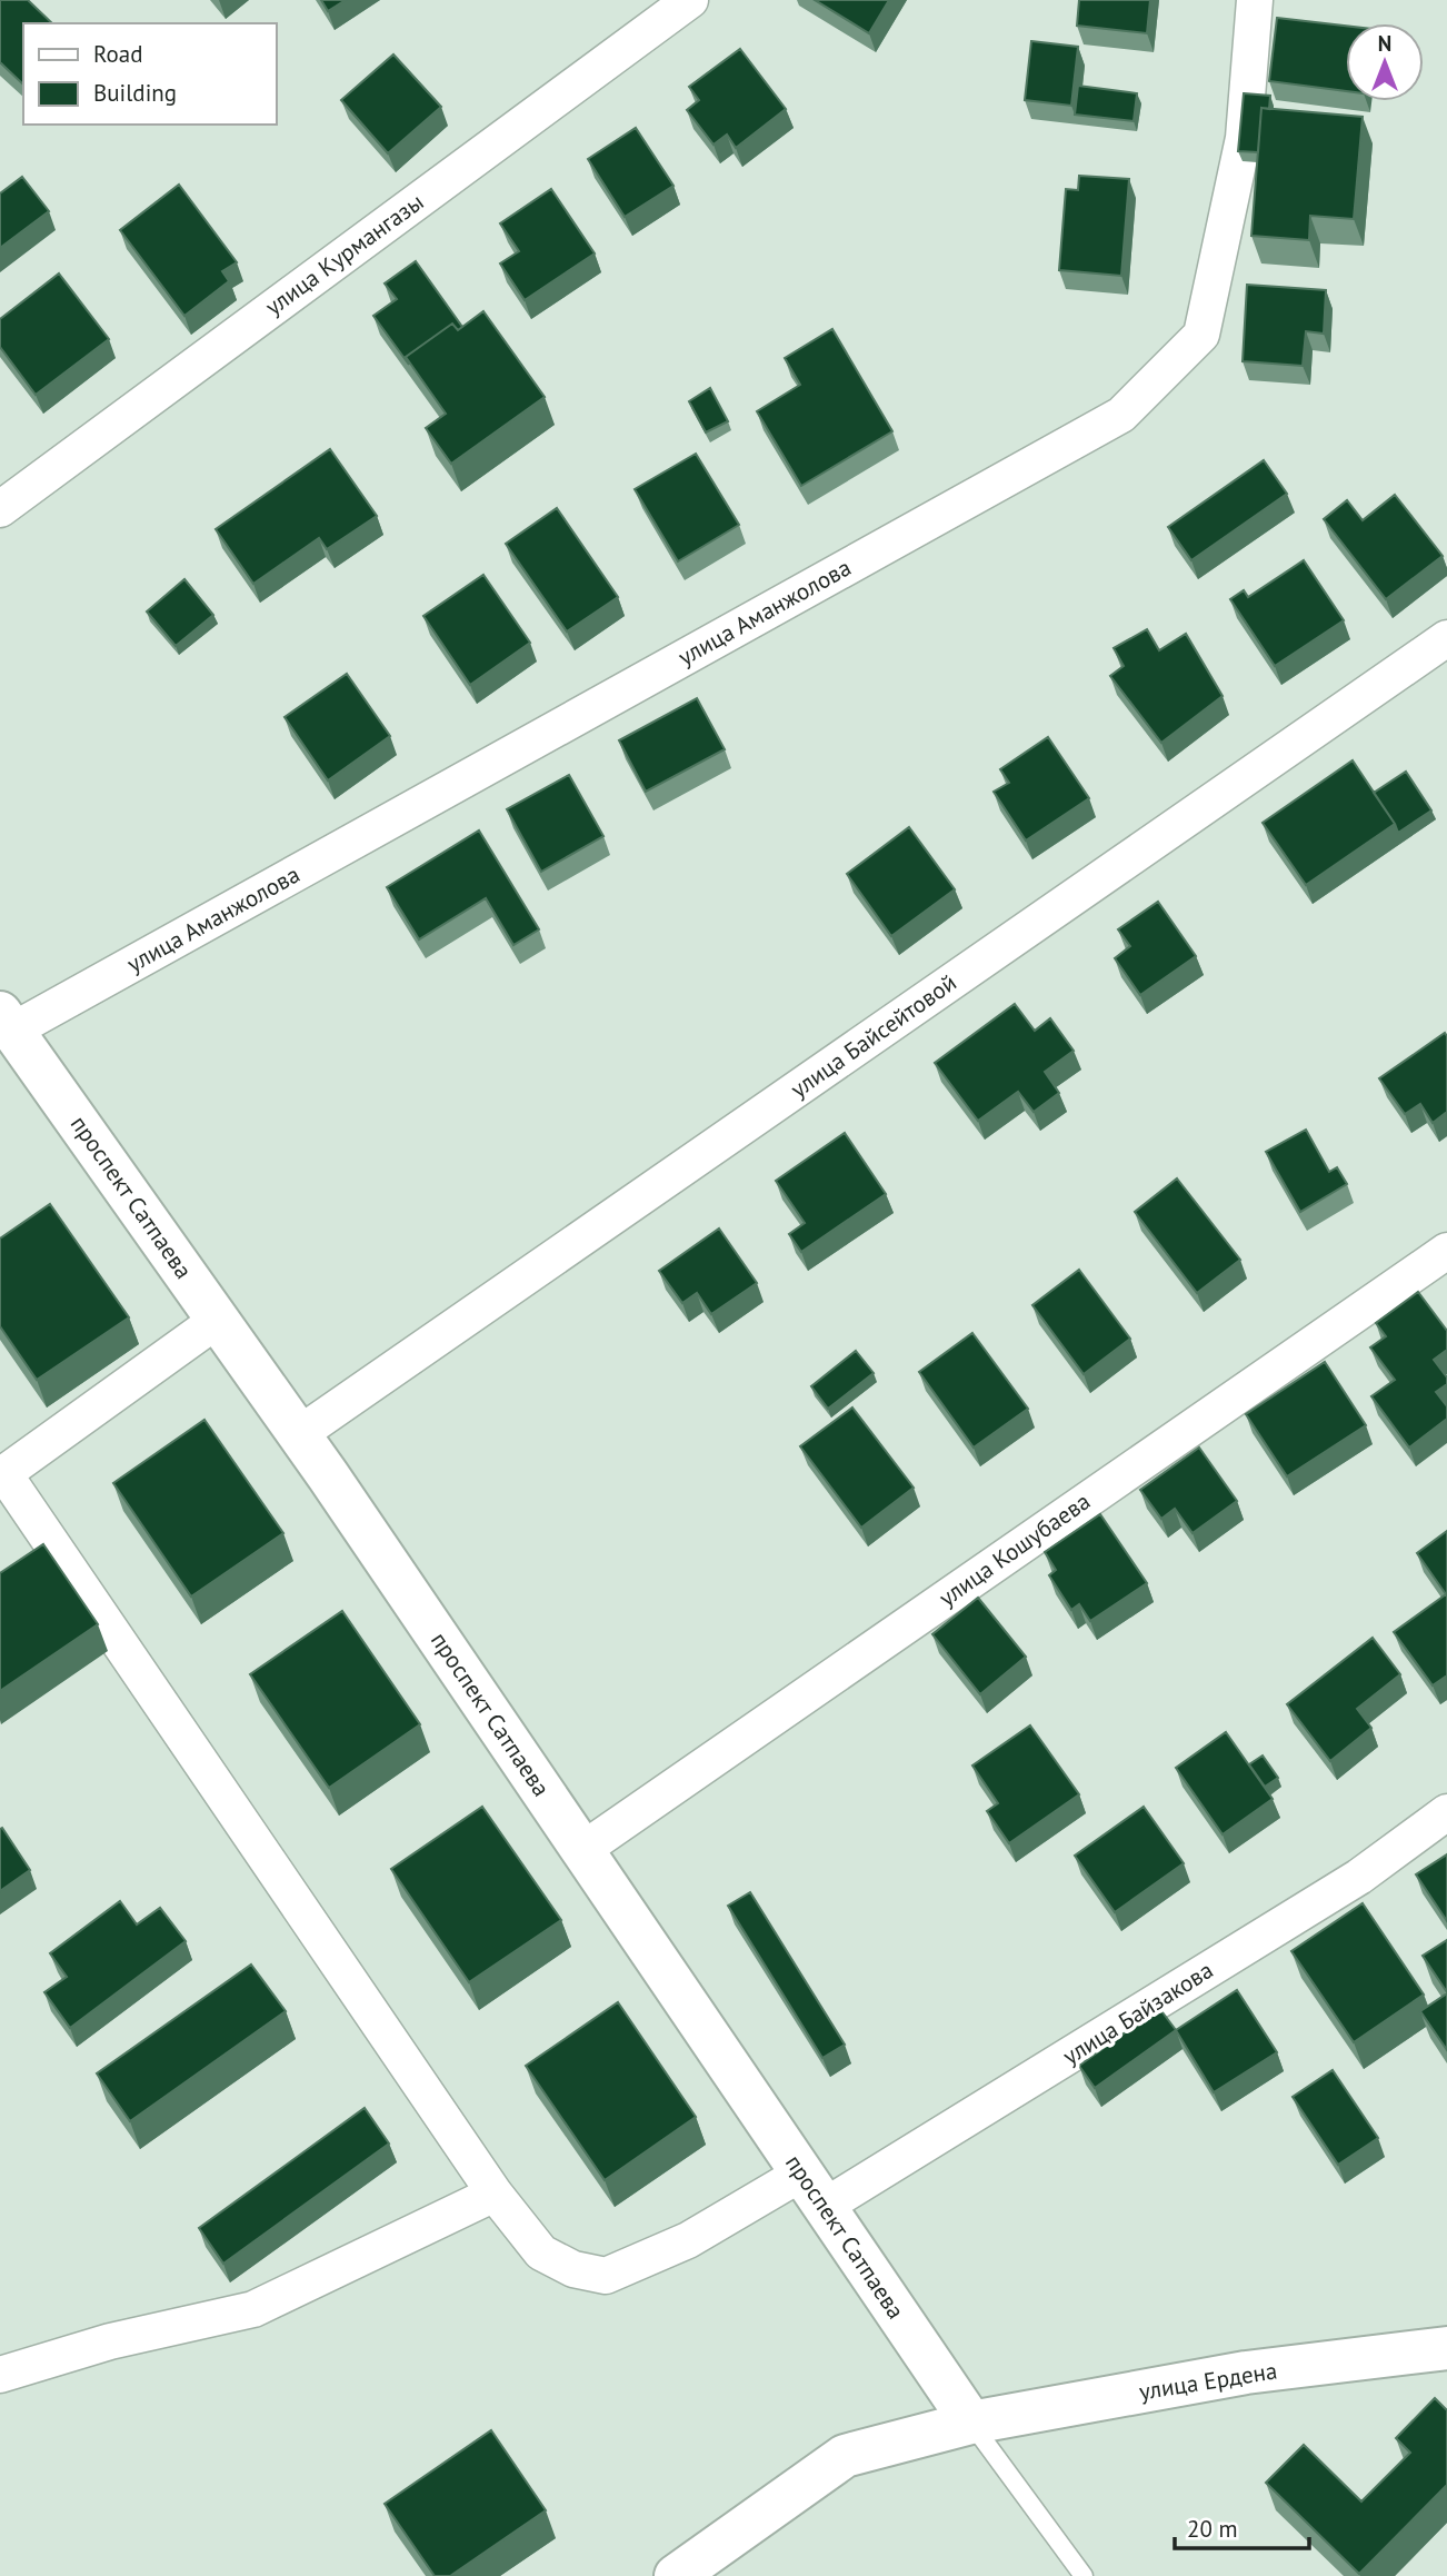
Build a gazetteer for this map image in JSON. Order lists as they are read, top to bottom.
{
  "streets": {
    "street": [
      "улица Курмангазы",
      "улица Аманжолова",
      "улица Байсейтовой",
      "проспект Сатпаева",
      "улица Кошубаева",
      "улица Байзакова",
      "улица Ердена"
    ]
  },
  "crossings": [
    ["улица Аманжолова", "проспект Сатпаева"],
    ["улица Байсейтовой", "проспект Сатпаева"],
    ["проспект Сатпаева", "улица Кошубаева"],
    ["проспект Сатпаева", "улица Байзакова"],
    ["проспект Сатпаева", "улица Ердена"]
  ],
  "legend": ["Road", "Building"],
  "scale_bar": "20 m",
  "north": "top"
}
